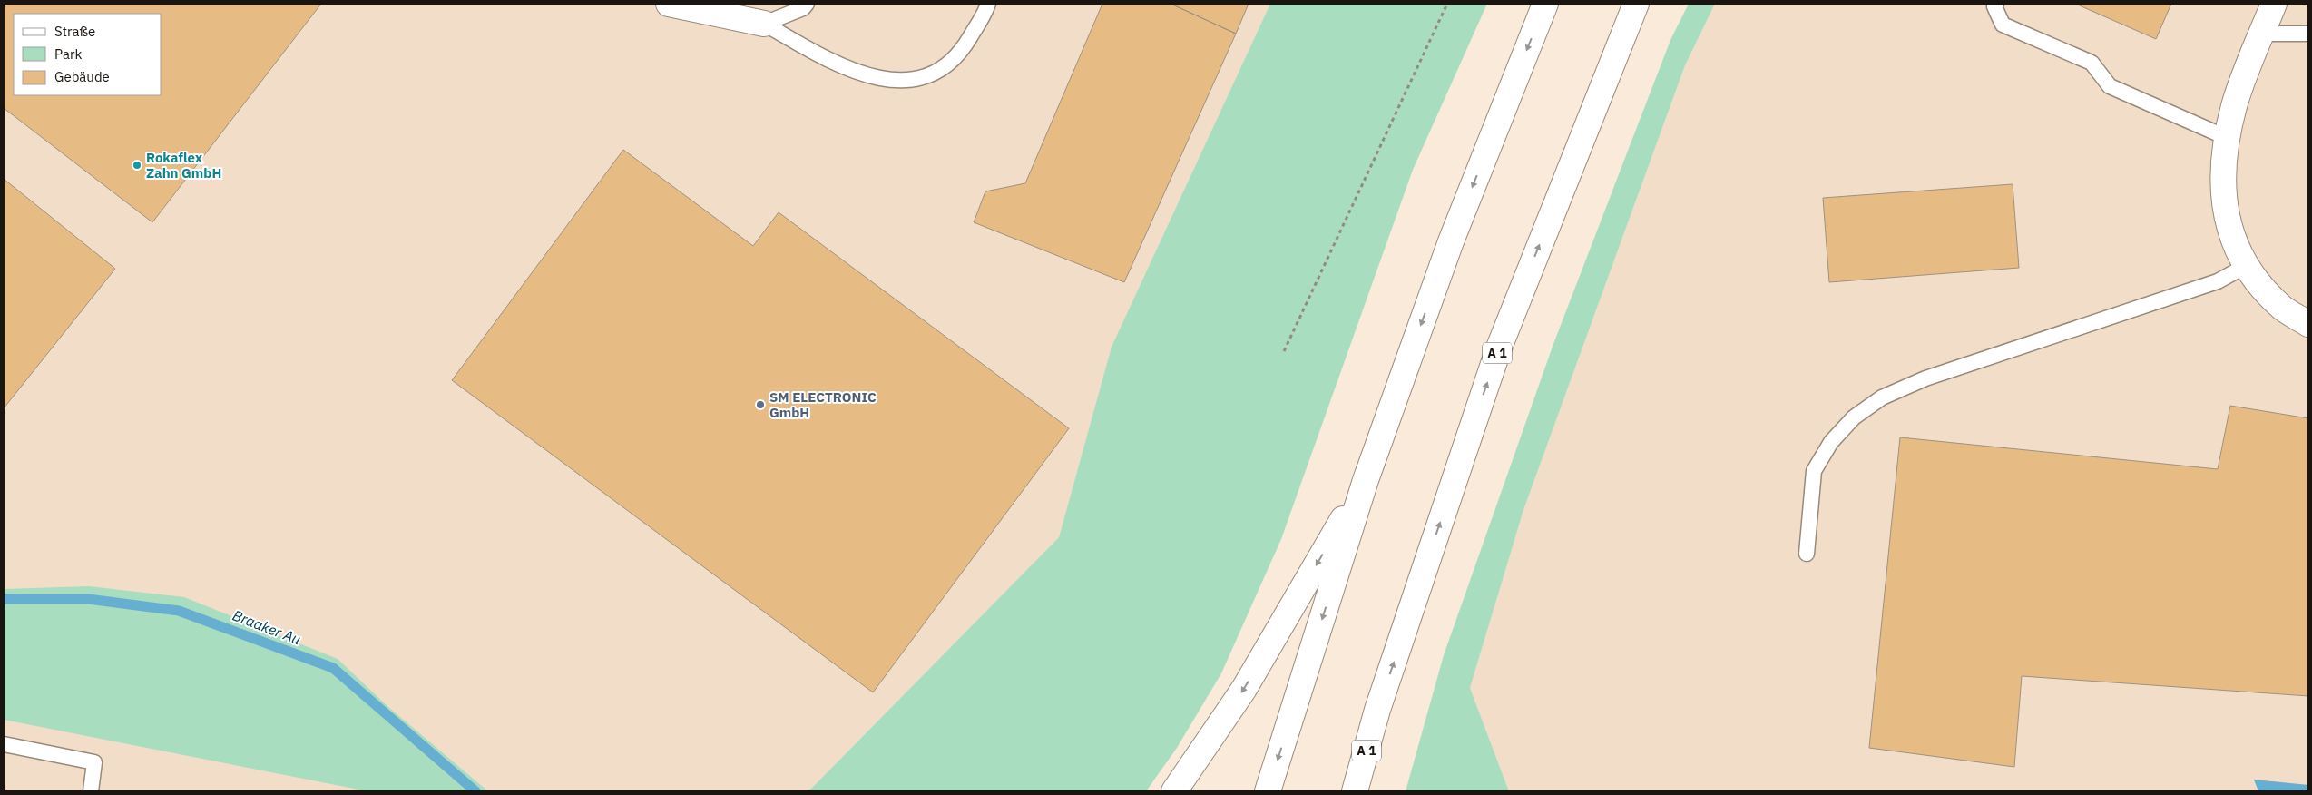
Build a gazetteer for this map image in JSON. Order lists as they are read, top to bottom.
{
  "streets": {
    "main road": ["A 1"]
  },
  "water": ["Braaker Au"],
  "places": ["Rokaflex Zahn GmbH", "SM ELECTRONIC GmbH"],
  "legend": ["Straße", "Park", "Gebäude"]
}
